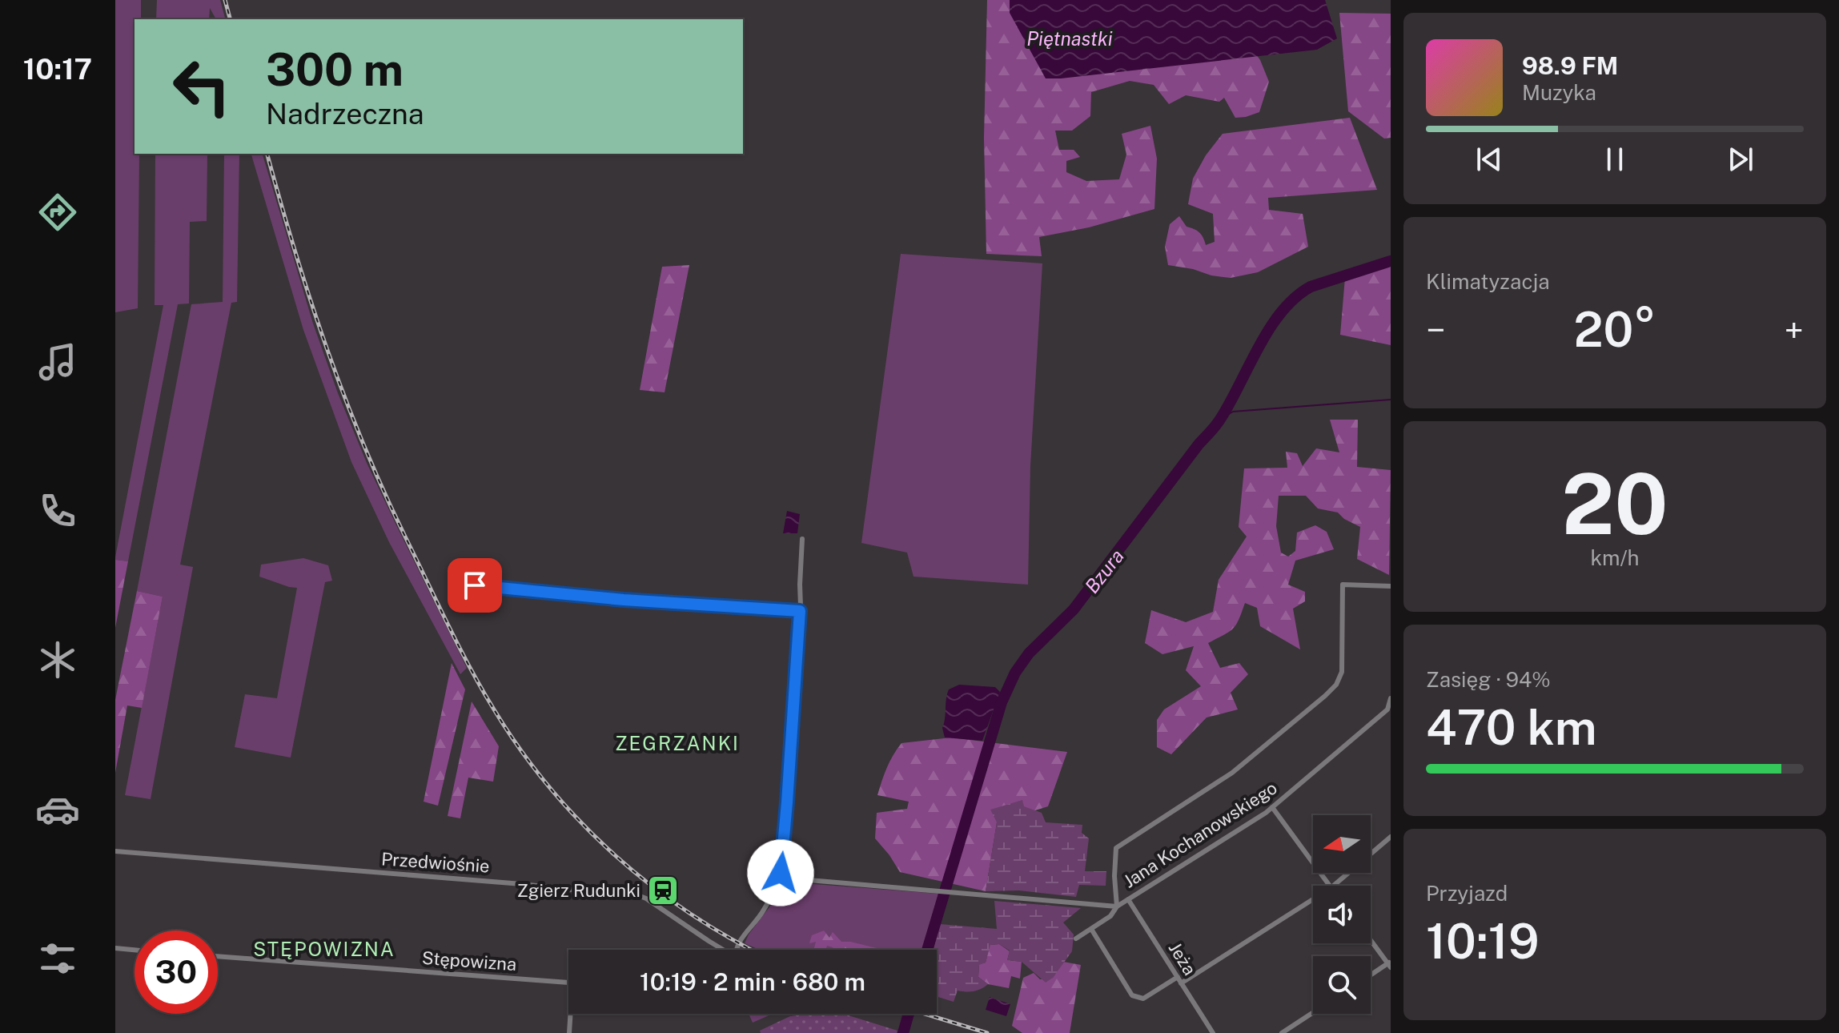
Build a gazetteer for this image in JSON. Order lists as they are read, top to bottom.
{
  "streets": {
    "street": [
      "Jana Kochanowskiego",
      "Przedwiośnie",
      "Jeża",
      "Stępowizna"
    ]
  },
  "crossings": [
    ["Jana Kochanowskiego", "Jeża"]
  ],
  "districts": ["ZEGRZANKI", "STĘPOWIZNA"],
  "water": ["Piętnastki", "Bzura"],
  "places": {
    "station": ["Zgierz Rudunki"]
  },
  "north": "left",
  "page": {
    "tabs": "10:17",
    "turn": ["300 m", "Nadrzeczna"],
    "song": ["98.9 FM", "Muzyka"],
    "tile": [
      "Klimatyzacja",
      ["20", "km/h"],
      ["Zasięg · 94%", "470 km"],
      ["Przyjazd", "10:19"]
    ],
    "heat": ["−", "20°", "+"],
    "limit": "30",
    "trip": "10:19 · 2 min · 680 m"
  }
}
